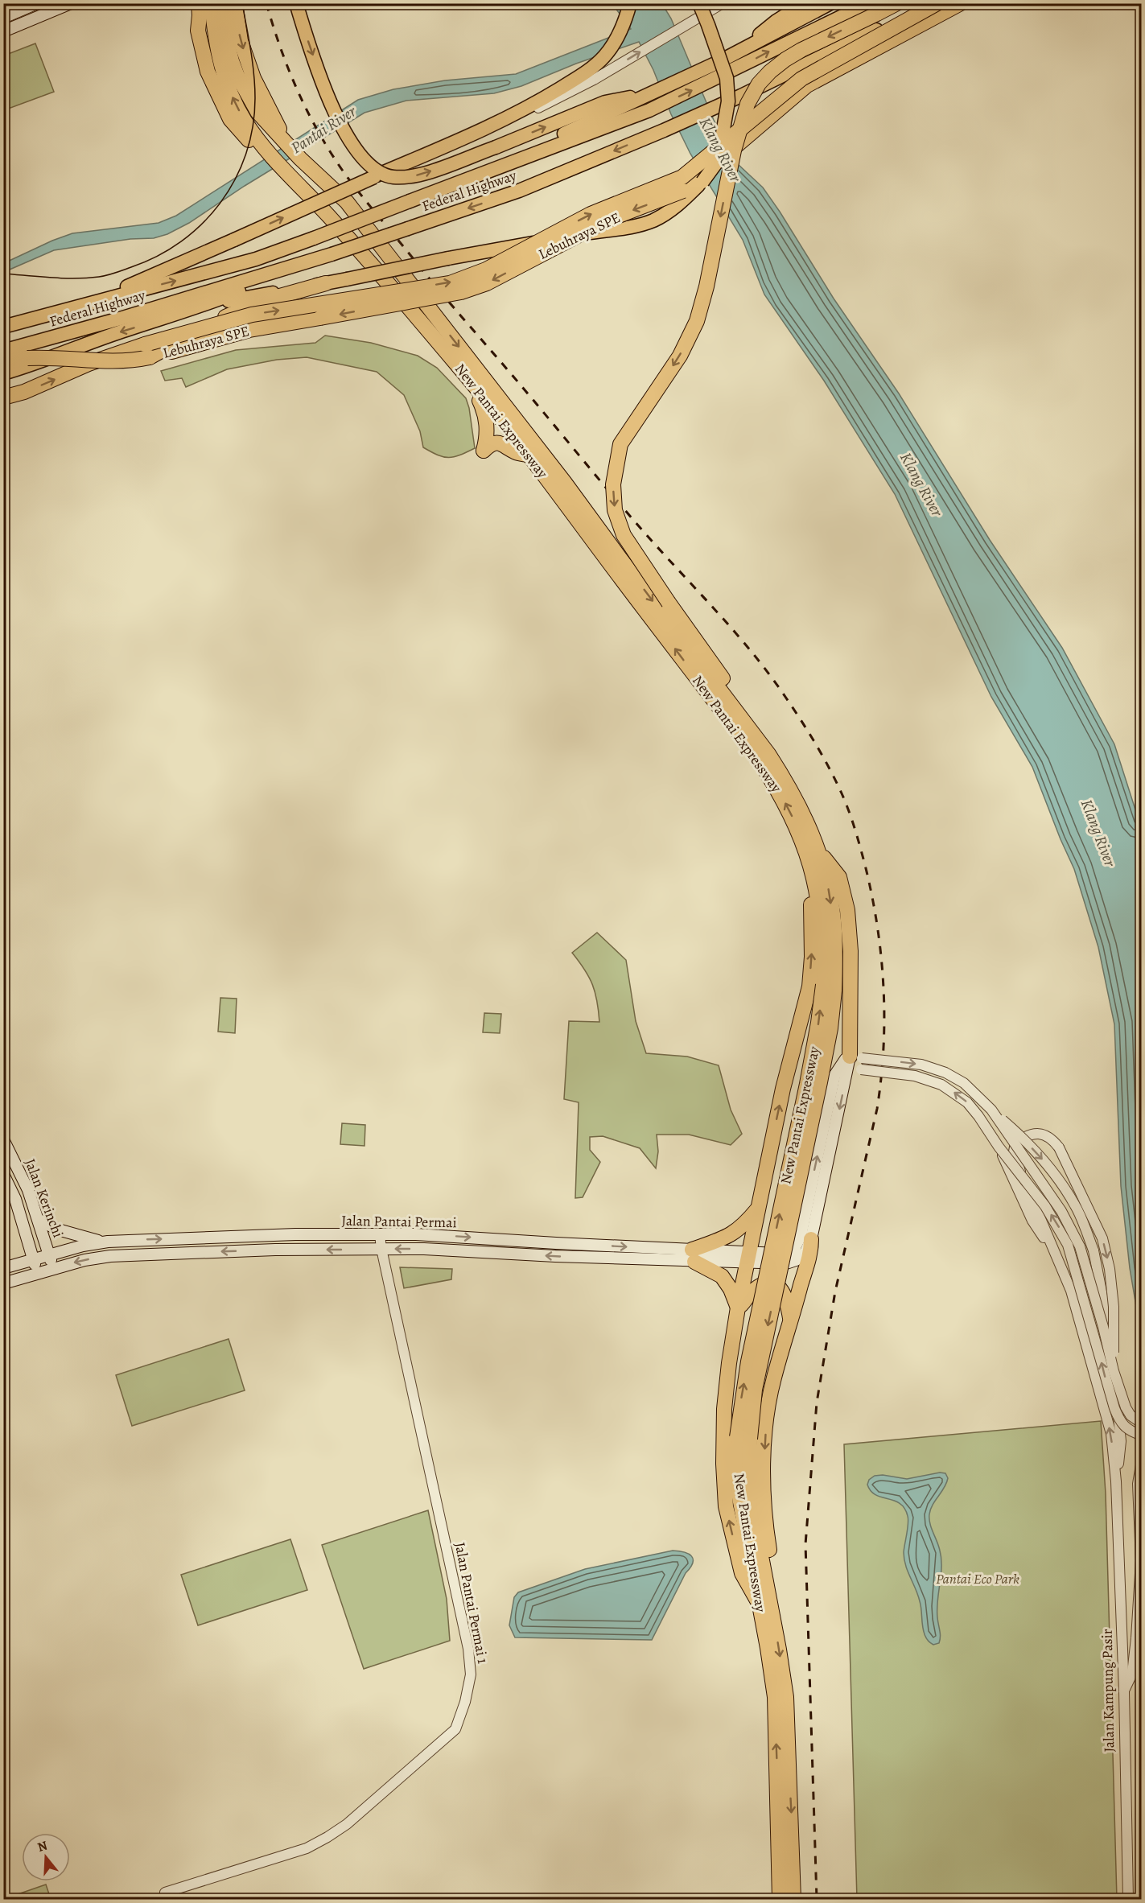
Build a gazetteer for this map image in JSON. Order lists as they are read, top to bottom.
{
  "streets": {
    "highway": ["Federal Highway", "Lebuhraya SPE", "New Pantai Expressway"],
    "main road": ["Jalan Kerinchi", "Jalan Pantai Permai"],
    "street": ["Jalan Pantai Permai 1", "Jalan Kampung Pasir"]
  },
  "crossings": [
    ["Jalan Kerinchi", "Jalan Pantai Permai"],
    ["Jalan Pantai Permai", "Jalan Pantai Permai 1"]
  ],
  "water": ["Pantai River", "Klang River"],
  "parks": ["Pantai Eco Park"],
  "north": "top"
}
